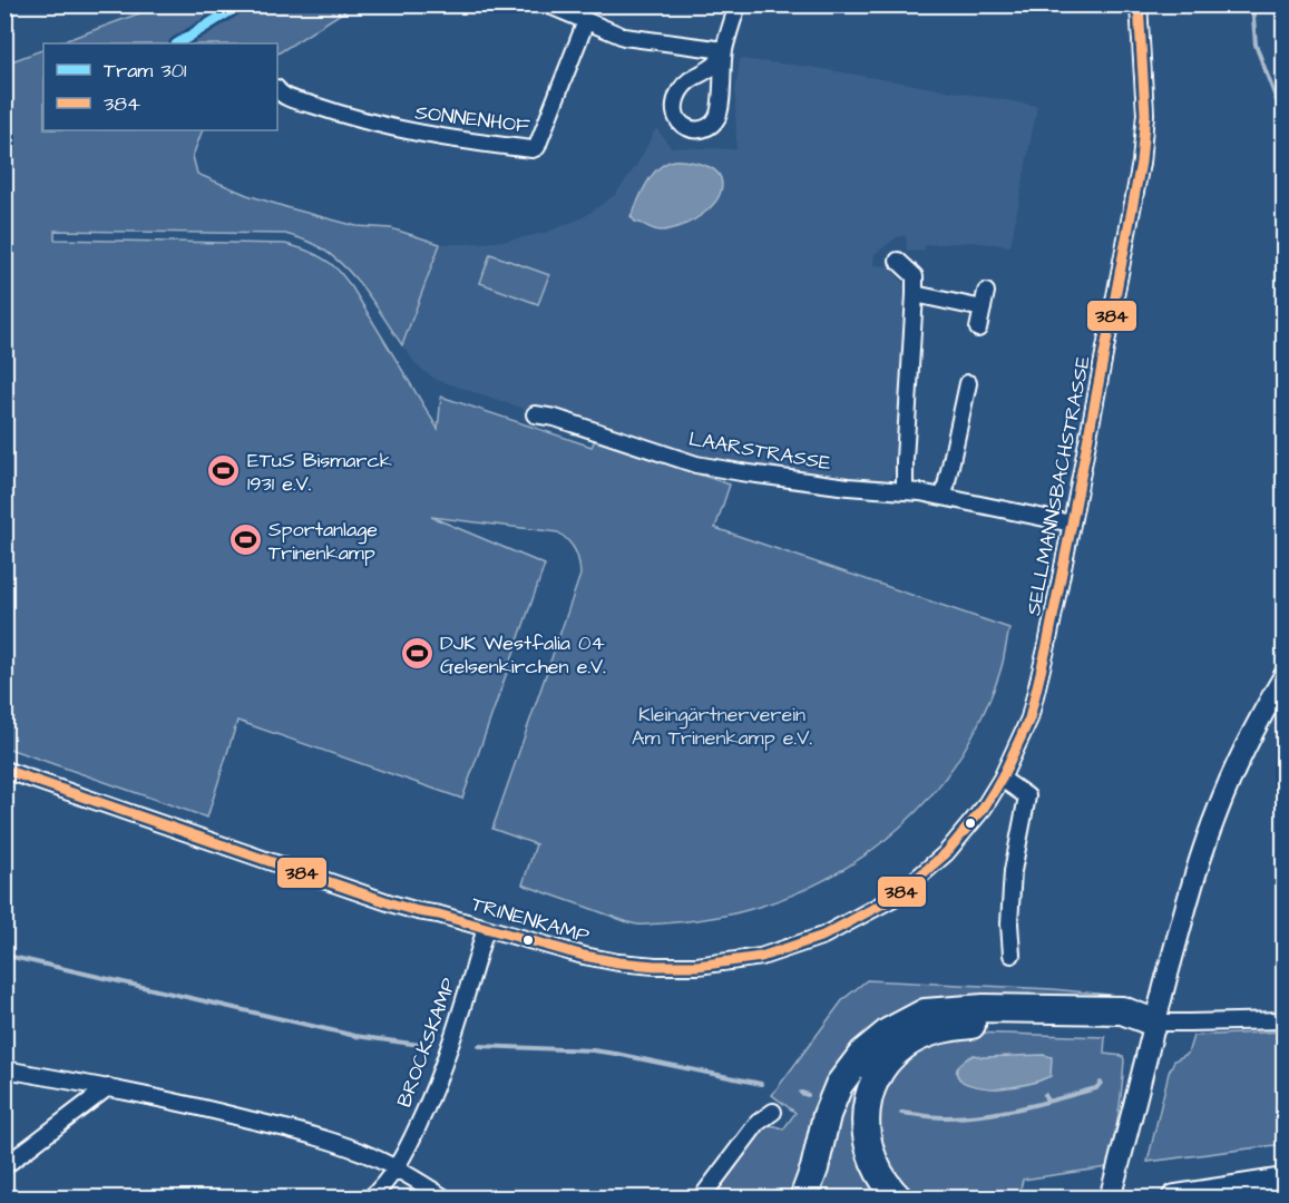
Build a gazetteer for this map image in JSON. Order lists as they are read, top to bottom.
{
  "streets": {
    "street": [
      "SONNENHOF",
      "LAARSTRASSE",
      "SELLMANNSBACHSTRASSE",
      "TRINENKAMP",
      "BROCKSKAMP"
    ]
  },
  "crossings": [
    ["LAARSTRASSE", "SELLMANNSBACHSTRASSE"],
    ["SELLMANNSBACHSTRASSE", "TRINENKAMP"],
    ["TRINENKAMP", "BROCKSKAMP"]
  ],
  "parks": ["Kleingärtnerverein Am Trinenkamp e.V."],
  "places": {
    "sports": ["ETuS Bismarck 1931 e.V.", "Sportanlage Trinenkamp", "DJK Westfalia 04 Gelsenkirchen e.V."]
  },
  "lines": ["tram line 301", "transit line 384"],
  "legend": ["Tram 301", "384"]
}
